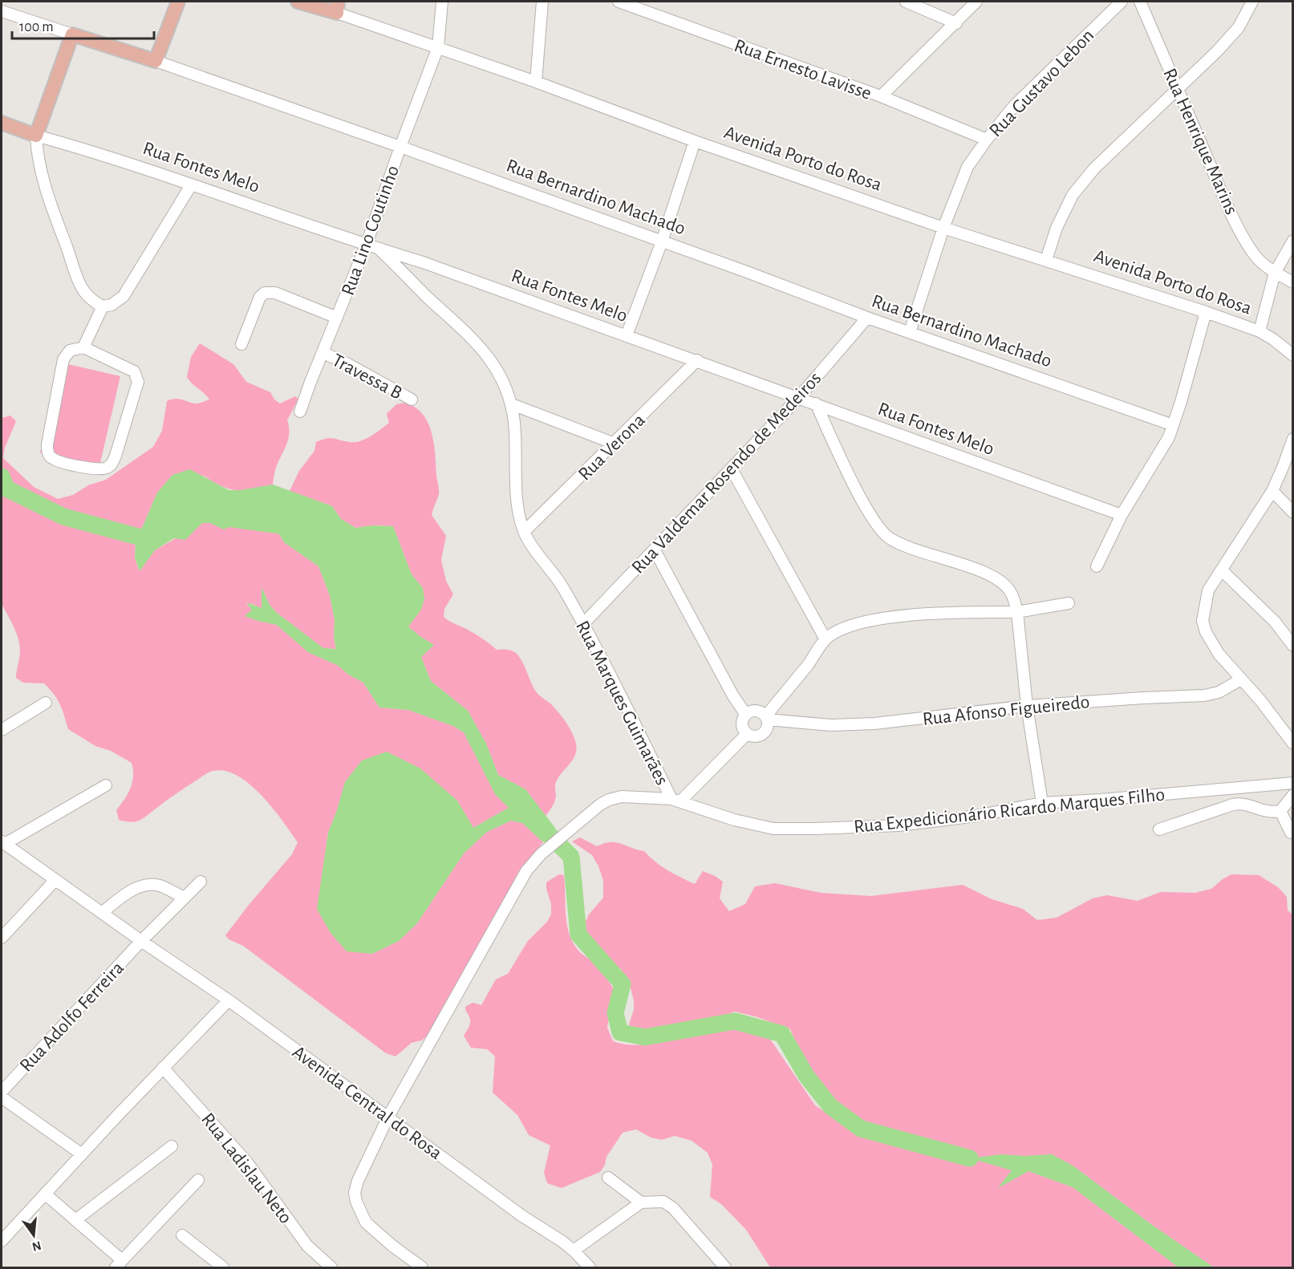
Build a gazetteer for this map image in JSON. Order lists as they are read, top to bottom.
{
  "streets": {
    "main road": ["Avenida Porto do Rosa", "Rua Fontes Melo", "Rua Bernardino Machado"],
    "street": [
      "Rua Ernesto Lavisse",
      "Rua Gustavo Lebon",
      "Rua Henrique Marins",
      "Rua Lino Coutinho",
      "Travessa B",
      "Rua Verona",
      "Rua Valdemar Rosendo de Medeiros",
      "Rua Marques Guimarães",
      "Rua Afonso Figueiredo",
      "Rua Expedicionário Ricardo Marques Filho",
      "Rua Adolfo Ferreira",
      "Avenida Central do Rosa",
      "Rua Ladislau Neto"
    ]
  },
  "crossings": [
    ["Rua Ernesto Lavisse", "Rua Gustavo Lebon"],
    ["Rua Gustavo Lebon", "Avenida Porto do Rosa"],
    ["Rua Gustavo Lebon", "Rua Bernardino Machado"],
    ["Avenida Porto do Rosa", "Rua Lino Coutinho"],
    ["Rua Fontes Melo", "Rua Lino Coutinho"],
    ["Rua Fontes Melo", "Rua Verona"],
    ["Rua Fontes Melo", "Rua Valdemar Rosendo de Medeiros"],
    ["Rua Fontes Melo", "Rua Marques Guimarães"],
    ["Rua Bernardino Machado", "Rua Lino Coutinho"],
    ["Rua Bernardino Machado", "Rua Valdemar Rosendo de Medeiros"],
    ["Rua Lino Coutinho", "Travessa B"],
    ["Rua Verona", "Rua Marques Guimarães"],
    ["Rua Valdemar Rosendo de Medeiros", "Rua Marques Guimarães"],
    ["Rua Marques Guimarães", "Rua Expedicionário Ricardo Marques Filho"],
    ["Rua Marques Guimarães", "Avenida Central do Rosa"],
    ["Rua Adolfo Ferreira", "Avenida Central do Rosa"]
  ],
  "scale_bar": "100 m",
  "north": "bottom"
}
